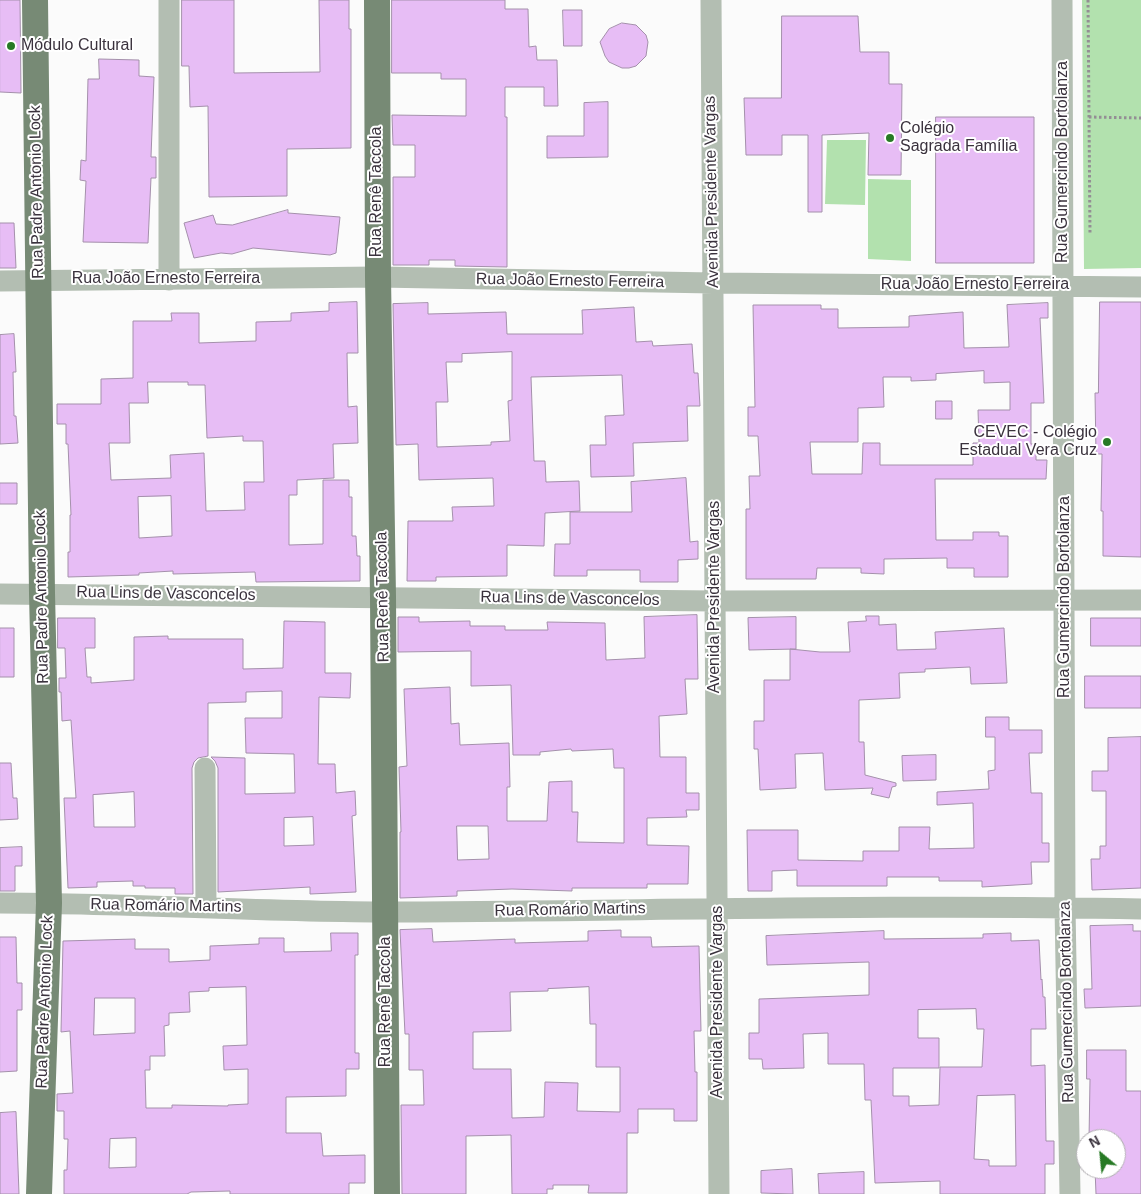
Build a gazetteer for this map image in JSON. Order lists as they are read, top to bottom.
{
  "streets": {
    "main road": ["Rua Padre Antonio Lock", "Rua Renê Taccola"],
    "street": [
      "Rua Gumercindo Bortolanza",
      "Avenida Presidente Vargas",
      "Rua João Ernesto Ferreira",
      "Rua Lins de Vasconcelos",
      "Rua Romário Martins"
    ]
  },
  "crossings": [
    ["Rua Gumercindo Bortolanza", "Rua João Ernesto Ferreira"],
    ["Rua Gumercindo Bortolanza", "Rua Lins de Vasconcelos"],
    ["Rua Gumercindo Bortolanza", "Rua Romário Martins"],
    ["Rua Padre Antonio Lock", "Rua João Ernesto Ferreira"],
    ["Rua Padre Antonio Lock", "Rua Lins de Vasconcelos"],
    ["Rua Padre Antonio Lock", "Rua Romário Martins"],
    ["Rua Renê Taccola", "Rua João Ernesto Ferreira"],
    ["Rua Renê Taccola", "Rua Lins de Vasconcelos"],
    ["Rua Renê Taccola", "Rua Romário Martins"],
    ["Avenida Presidente Vargas", "Rua João Ernesto Ferreira"],
    ["Avenida Presidente Vargas", "Rua Lins de Vasconcelos"],
    ["Avenida Presidente Vargas", "Rua Romário Martins"]
  ],
  "places": ["Módulo Cultural", "Colégio Sagrada Família", "CEVEC - Colégio Estadual Vera Cruz"],
  "north": "top left"
}
